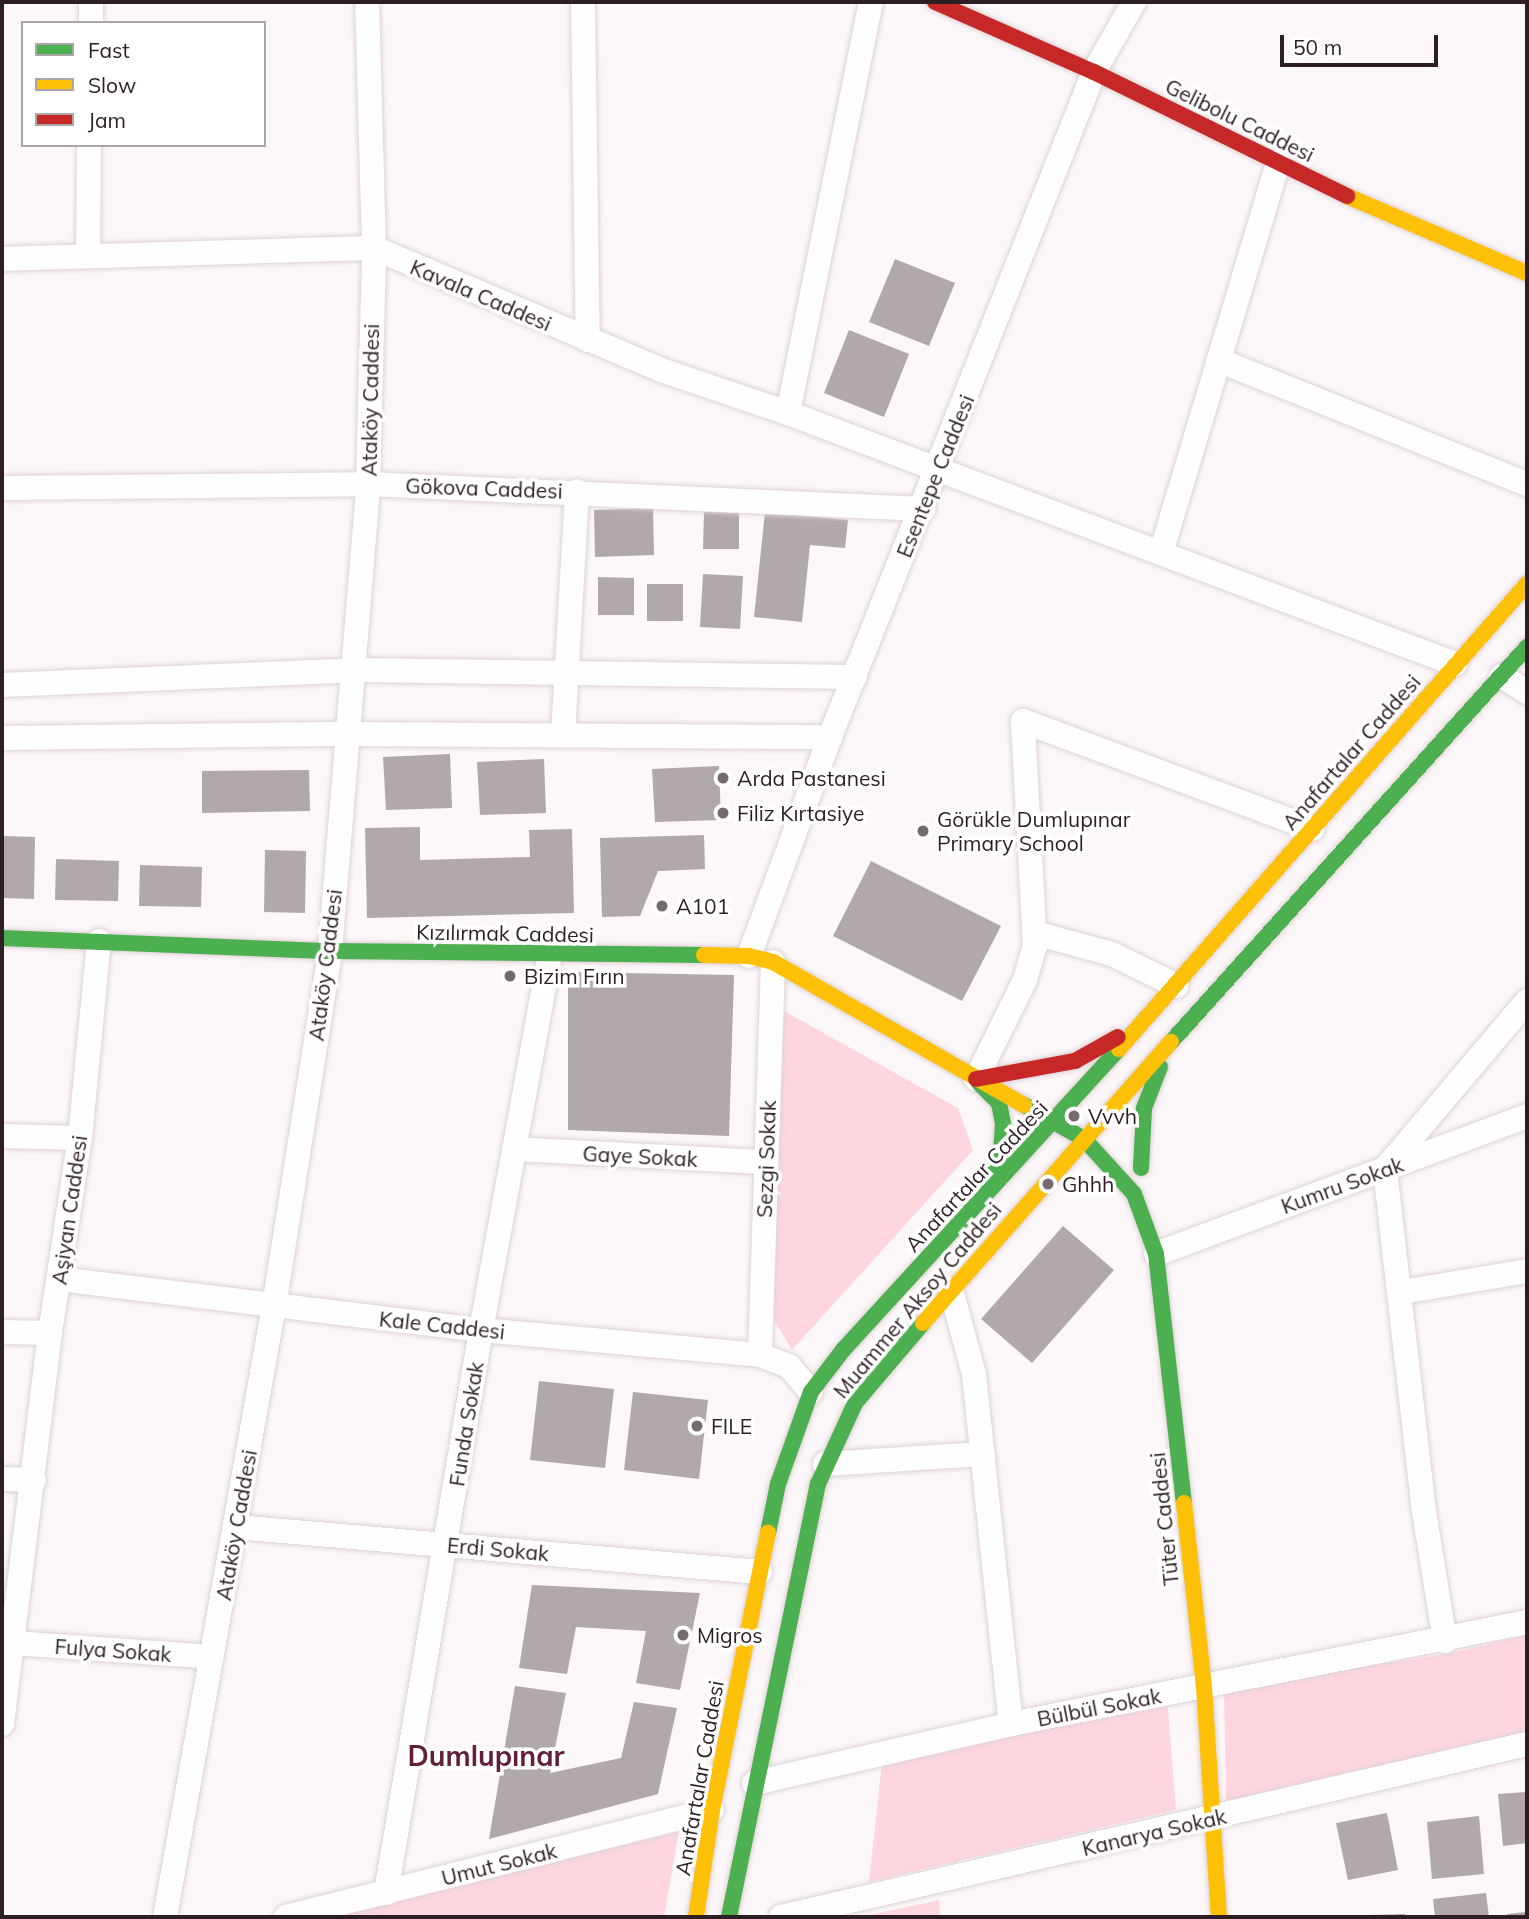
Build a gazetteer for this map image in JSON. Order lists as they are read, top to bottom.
{
  "streets": {
    "street": [
      "Gelibolu Caddesi",
      "Kavala Caddesi",
      "Ataköy Caddesi",
      "Esentepe Caddesi",
      "Gökova Caddesi",
      "Anafartalar Caddesi",
      "Kızılırmak Caddesi",
      "Gaye Sokak",
      "Sezgi Sokak",
      "Kumru Sokak",
      "Aşiyan Caddesi",
      "Muammer Aksoy Caddesi",
      "Kale Caddesi",
      "Funda Sokak",
      "Tüter Caddesi",
      "Erdi Sokak",
      "Fulya Sokak",
      "Bülbül Sokak",
      "Kanarya Sokak",
      "Umut Sokak"
    ]
  },
  "crossings": [
    ["Gelibolu Caddesi", "Esentepe Caddesi"],
    ["Kavala Caddesi", "Ataköy Caddesi"],
    ["Kavala Caddesi", "Esentepe Caddesi"],
    ["Kavala Caddesi", "Anafartalar Caddesi"],
    ["Ataköy Caddesi", "Gökova Caddesi"],
    ["Ataköy Caddesi", "Kızılırmak Caddesi"],
    ["Ataköy Caddesi", "Kale Caddesi"],
    ["Ataköy Caddesi", "Erdi Sokak"],
    ["Ataköy Caddesi", "Fulya Sokak"],
    ["Esentepe Caddesi", "Gökova Caddesi"],
    ["Esentepe Caddesi", "Kızılırmak Caddesi"],
    ["Esentepe Caddesi", "Sezgi Sokak"],
    ["Anafartalar Caddesi", "Kızılırmak Caddesi"],
    ["Anafartalar Caddesi", "Kale Caddesi"],
    ["Anafartalar Caddesi", "Tüter Caddesi"],
    ["Anafartalar Caddesi", "Erdi Sokak"],
    ["Anafartalar Caddesi", "Umut Sokak"],
    ["Kızılırmak Caddesi", "Sezgi Sokak"],
    ["Kızılırmak Caddesi", "Aşiyan Caddesi"],
    ["Kızılırmak Caddesi", "Funda Sokak"],
    ["Kızılırmak Caddesi", "Tüter Caddesi"],
    ["Gaye Sokak", "Sezgi Sokak"],
    ["Gaye Sokak", "Funda Sokak"],
    ["Sezgi Sokak", "Kale Caddesi"],
    ["Kumru Sokak", "Tüter Caddesi"],
    ["Aşiyan Caddesi", "Kale Caddesi"],
    ["Aşiyan Caddesi", "Fulya Sokak"],
    ["Muammer Aksoy Caddesi", "Tüter Caddesi"],
    ["Muammer Aksoy Caddesi", "Bülbül Sokak"],
    ["Kale Caddesi", "Funda Sokak"],
    ["Funda Sokak", "Erdi Sokak"],
    ["Funda Sokak", "Umut Sokak"],
    ["Tüter Caddesi", "Bülbül Sokak"],
    ["Tüter Caddesi", "Kanarya Sokak"]
  ],
  "districts": ["Dumlupınar"],
  "places": [
    "Arda Pastanesi",
    "Filiz Kırtasiye",
    "Görükle Dumlupınar Primary School",
    "A101",
    "Bizim Fırın",
    "Vvvh",
    "Ghhh",
    "FILE",
    "Migros"
  ],
  "legend": ["Fast", "Slow", "Jam"],
  "scale_bar": "50 m"
}
